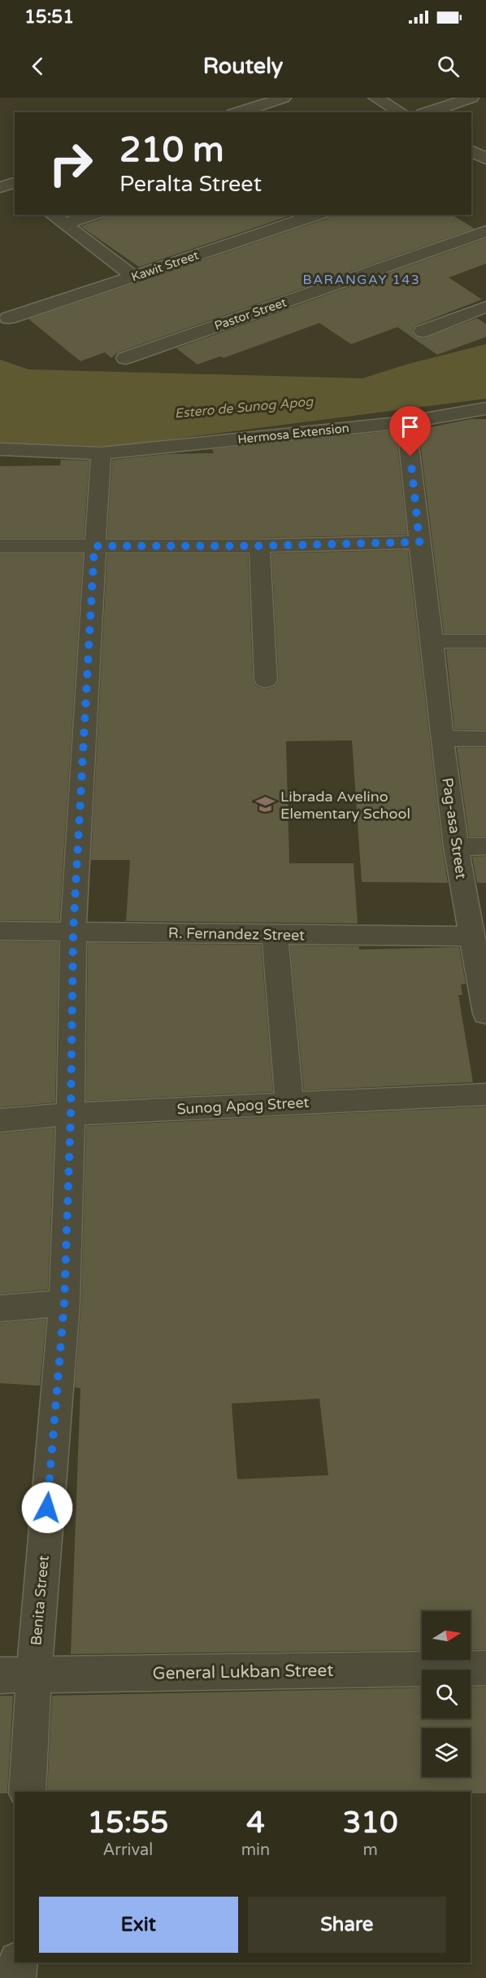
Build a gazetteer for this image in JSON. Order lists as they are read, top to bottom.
{
  "streets": {
    "street": [
      "Kawit Street",
      "Pastor Street",
      "Hermosa Extension",
      "Pag-asa Street",
      "R. Fernandez Street",
      "Sunog Apog Street",
      "Benita Street",
      "General Lukban Street"
    ]
  },
  "crossings": [
    ["Hermosa Extension", "Pag-asa Street"],
    ["Hermosa Extension", "Benita Street"],
    ["Pag-asa Street", "R. Fernandez Street"],
    ["R. Fernandez Street", "Benita Street"],
    ["Sunog Apog Street", "Benita Street"],
    ["Benita Street", "General Lukban Street"]
  ],
  "districts": ["BARANGAY 143"],
  "water": ["Estero de Sunog Apog"],
  "places": {
    "school or university": ["Librada Avelino Elementary School"]
  },
  "north": "right",
  "page": {
    "status": "15:51",
    "header": "Routely",
    "turn": ["210 m", "Peralta Street"],
    "eta": [
      "15:55",
      "Arrival",
      "4",
      "min",
      "310",
      "m"
    ],
    "buttons": ["Exit", "Share"]
  }
}
